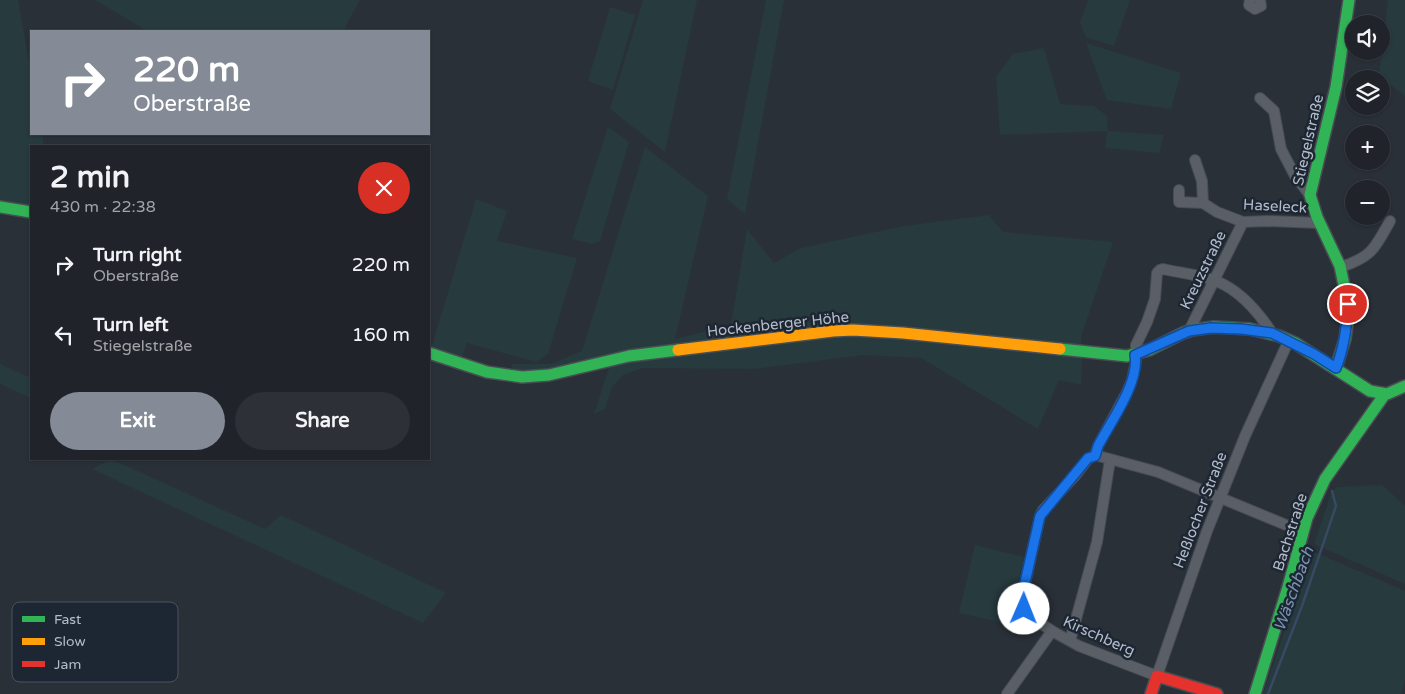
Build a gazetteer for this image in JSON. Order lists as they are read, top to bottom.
{
  "streets": {
    "street": [
      "Stiegelstraße",
      "Haseleck",
      "Kreuzstraße",
      "Hockenberger Höhe",
      "Heßlocher Straße",
      "Bachstraße",
      "Kirschberg"
    ]
  },
  "crossings": [
    ["Stiegelstraße", "Haseleck"],
    ["Haseleck", "Kreuzstraße"],
    ["Kreuzstraße", "Kirschberg"],
    ["Hockenberger Höhe", "Kirschberg"],
    ["Heßlocher Straße", "Kirschberg"]
  ],
  "water": ["Wäschbach"],
  "legend": ["Fast", "Slow", "Jam"],
  "page": {
    "map_buttons": ["+", "−"],
    "turn": ["220 m", "Oberstraße"],
    "heading": ["2 min", "430 m · 22:38"],
    "list": [
      {
        "name": "Turn right",
        "note": "Oberstraße",
        "value": "220 m"
      },
      {
        "name": "Turn left",
        "note": "Stiegelstraße",
        "value": "160 m"
      }
    ],
    "buttons": ["Exit", "Share"]
  }
}
